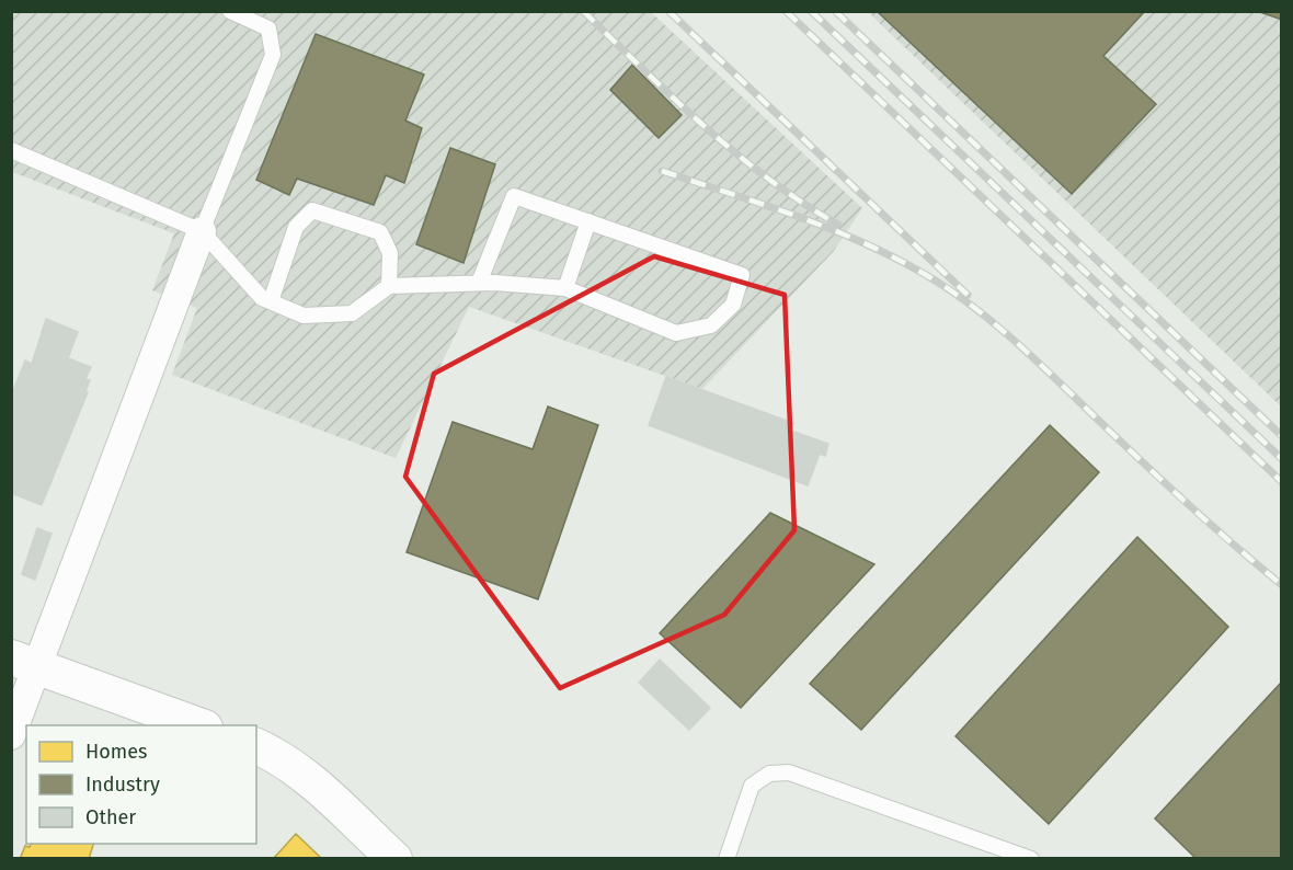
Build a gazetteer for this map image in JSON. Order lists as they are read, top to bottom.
{
  "legend": ["Homes", "Industry", "Other"]
}
